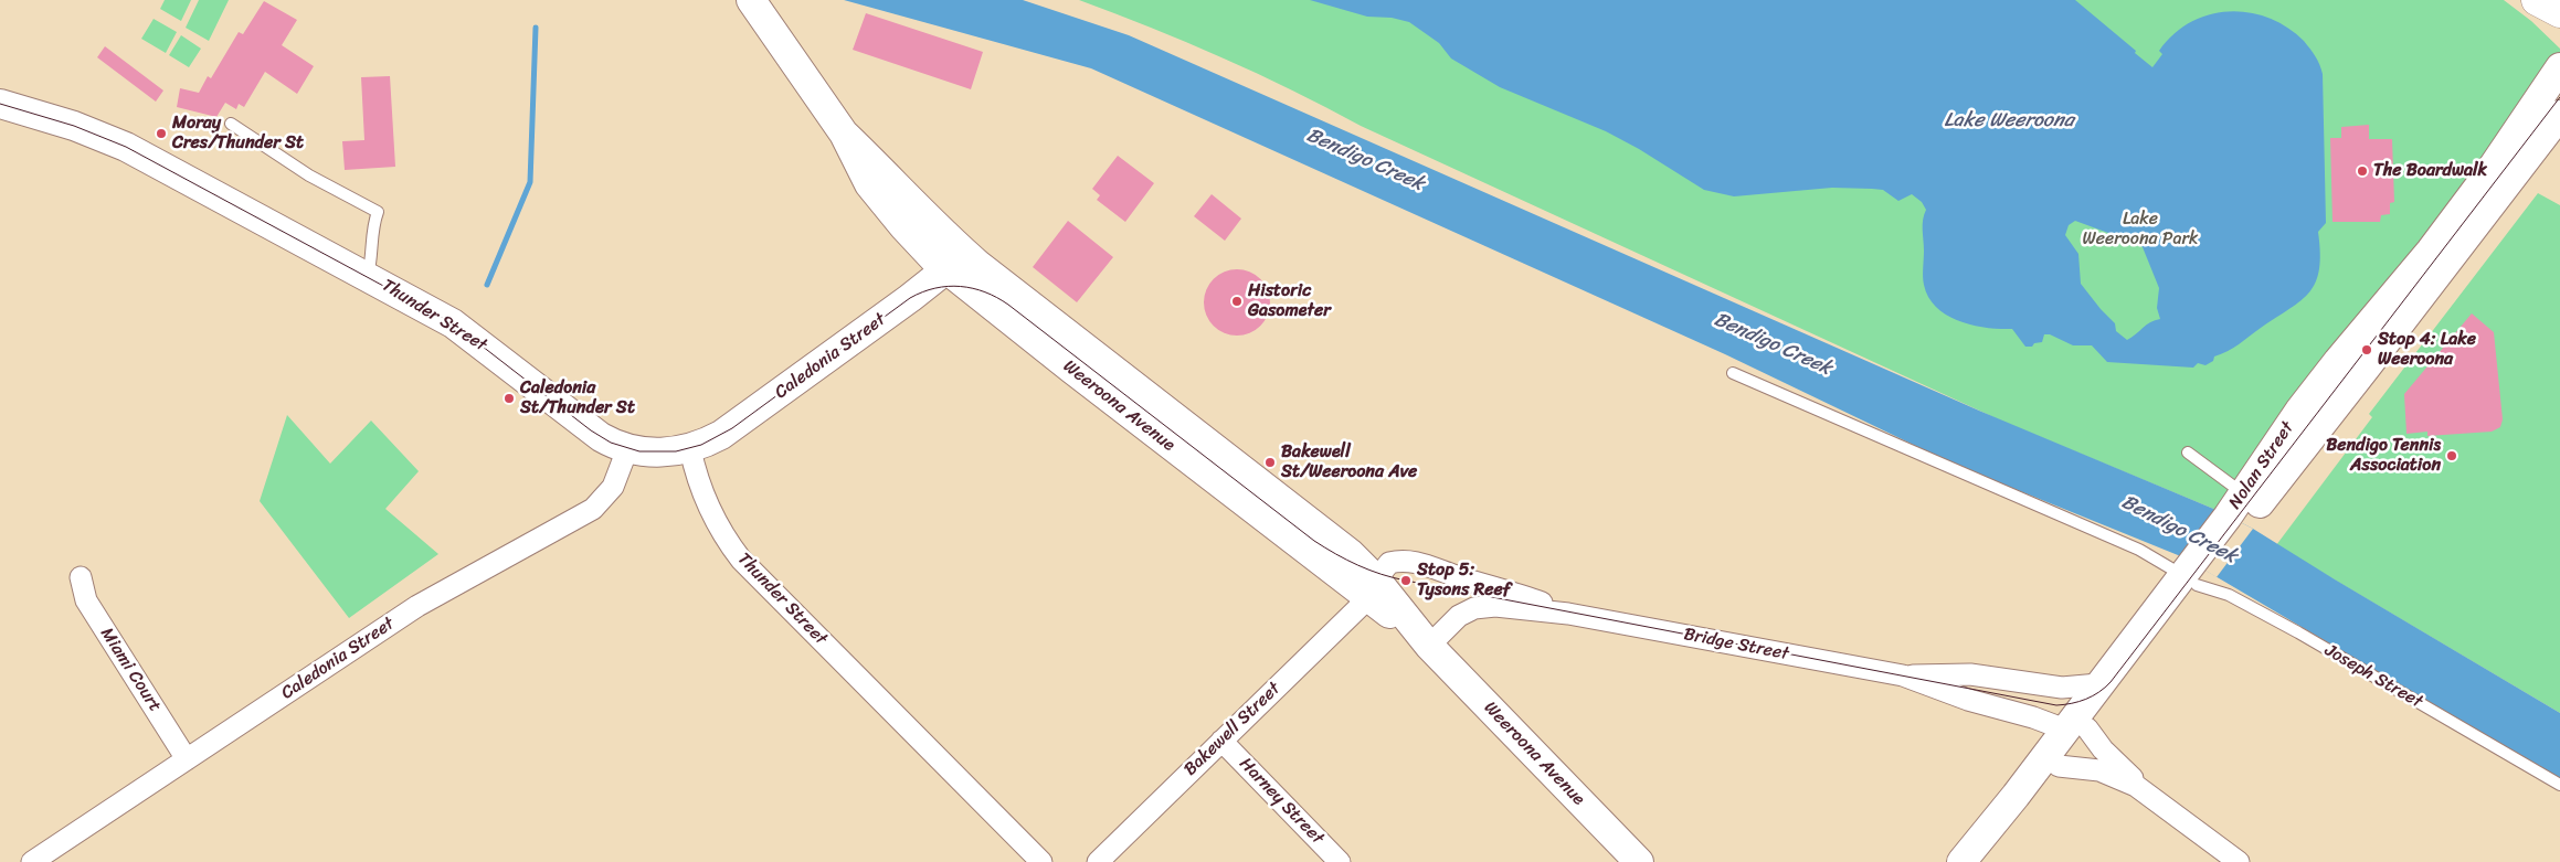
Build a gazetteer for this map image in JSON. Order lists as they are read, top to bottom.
{
  "streets": {
    "street": [
      "Thunder Street",
      "Caledonia Street",
      "Weeroona Avenue",
      "Nolan Street",
      "Bridge Street",
      "Miami Court",
      "Bakewell Street",
      "Harney Street"
    ],
    "lane": ["Joseph Street"]
  },
  "crossings": [
    ["Thunder Street", "Caledonia Street"],
    ["Caledonia Street", "Weeroona Avenue"],
    ["Caledonia Street", "Miami Court"],
    ["Weeroona Avenue", "Bridge Street"],
    ["Weeroona Avenue", "Bakewell Street"],
    ["Nolan Street", "Bridge Street"],
    ["Nolan Street", "Joseph Street"],
    ["Bridge Street", "Bakewell Street"],
    ["Bakewell Street", "Harney Street"]
  ],
  "water": ["Lake Weeroona", "Bendigo Creek"],
  "parks": ["Lake Weeroona Park"],
  "places": [
    "Moray Cres/Thunder St",
    "The Boardwalk",
    "Historic Gasometer",
    "Stop 4: Lake Weeroona",
    "Caledonia St/Thunder St",
    "Bendigo Tennis Association",
    "Bakewell St/Weeroona Ave",
    "Stop 5: Tysons Reef"
  ]
}
